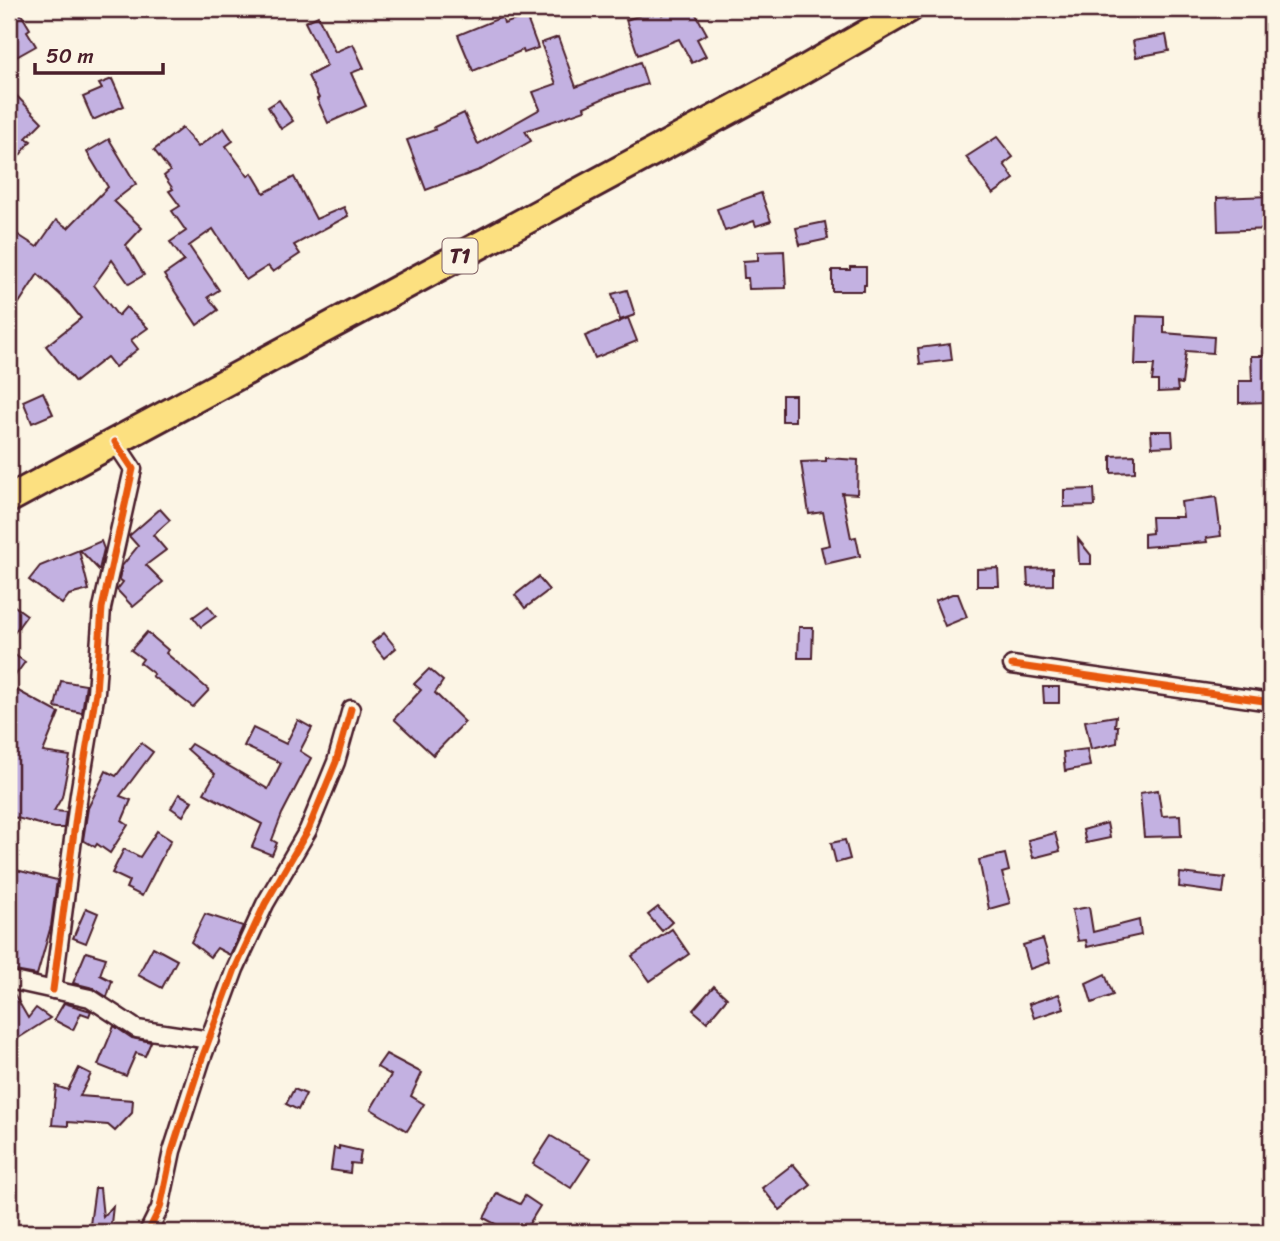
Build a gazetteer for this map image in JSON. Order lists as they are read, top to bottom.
{
  "streets": {
    "highway": ["T1"]
  },
  "scale_bar": "50 m"
}
